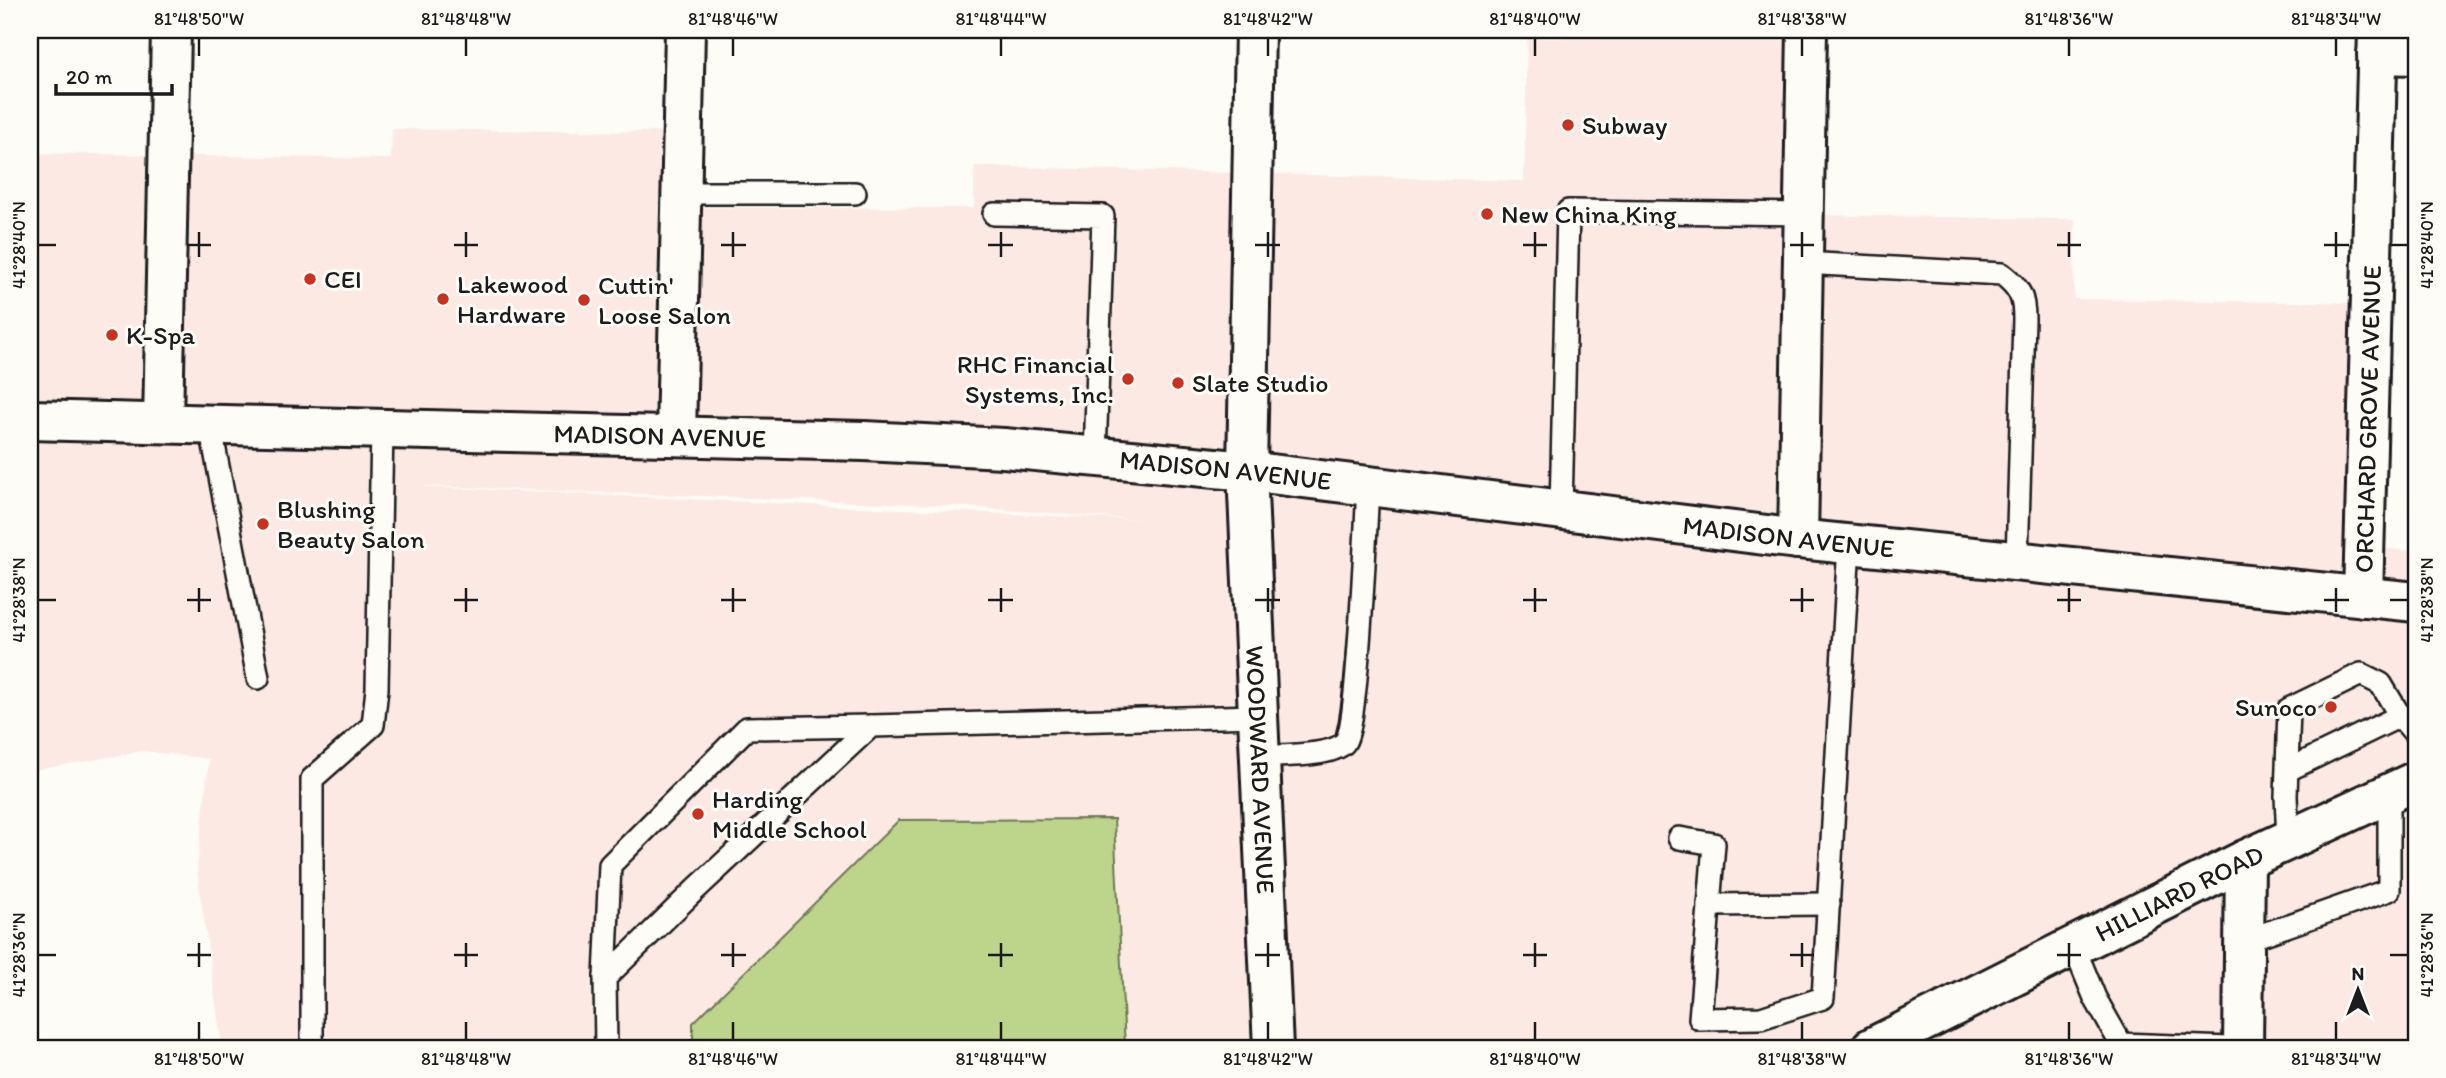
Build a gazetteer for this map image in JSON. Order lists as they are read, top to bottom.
{
  "streets": {
    "street": [
      "ORCHARD GROVE AVENUE",
      "MADISON AVENUE",
      "WOODWARD AVENUE",
      "HILLIARD ROAD"
    ]
  },
  "crossings": [
    ["ORCHARD GROVE AVENUE", "MADISON AVENUE"],
    ["MADISON AVENUE", "WOODWARD AVENUE"]
  ],
  "places": [
    "Subway",
    "New China King",
    "CEI",
    "Lakewood Hardware",
    "Cuttin' Loose Salon",
    "K-Spa",
    "RHC Financial Systems, Inc.",
    "Slate Studio",
    "Blushing Beauty Salon",
    "Sunoco",
    "Harding Middle School"
  ],
  "scale_bar": "20 m",
  "north": "top",
  "coordinates": [
    "81°48'50\"W",
    "81°48'48\"W",
    "81°48'46\"W",
    "81°48'44\"W",
    "81°48'42\"W",
    "81°48'40\"W",
    "81°48'38\"W",
    "81°48'36\"W",
    "81°48'34\"W",
    "41°28'40\"N",
    "41°28'38\"N",
    "41°28'36\"N"
  ]
}
